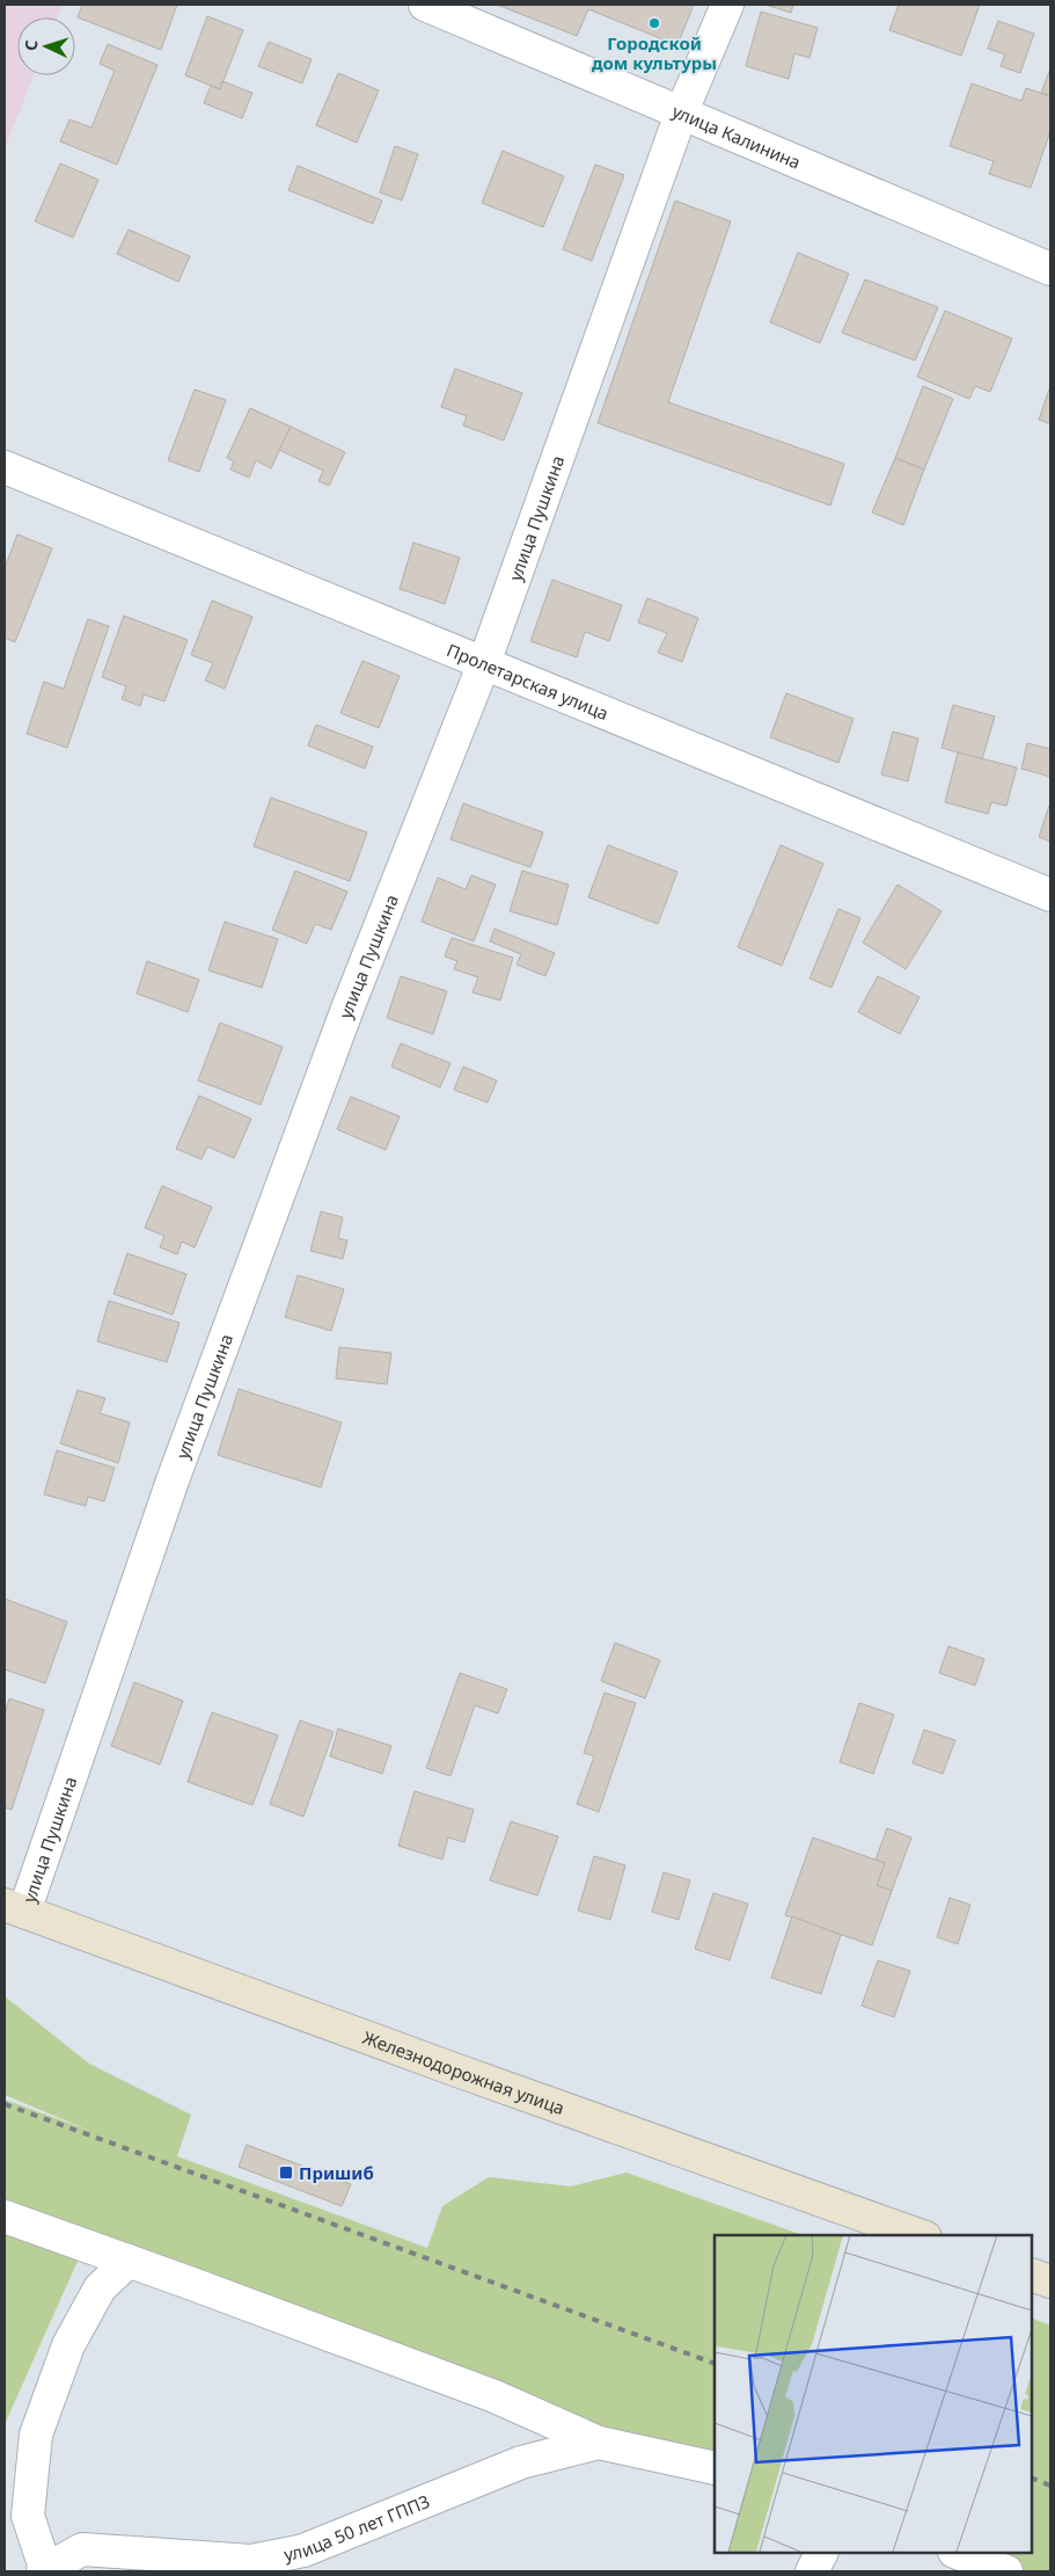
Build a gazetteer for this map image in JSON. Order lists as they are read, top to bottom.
{
  "streets": {
    "main road": ["Железнодорожная улица"],
    "street": [
      "улица Калинина",
      "улица Пушкина",
      "Пролетарская улица",
      "улица 50 лет ГППЗ"
    ]
  },
  "crossings": [
    ["улица Калинина", "улица Пушкина"],
    ["улица Пушкина", "Пролетарская улица"],
    ["улица Пушкина", "Железнодорожная улица"]
  ],
  "places": {
    "other": ["Городской дом культуры"],
    "transit": ["Пришиб"]
  },
  "north": "left"
}
